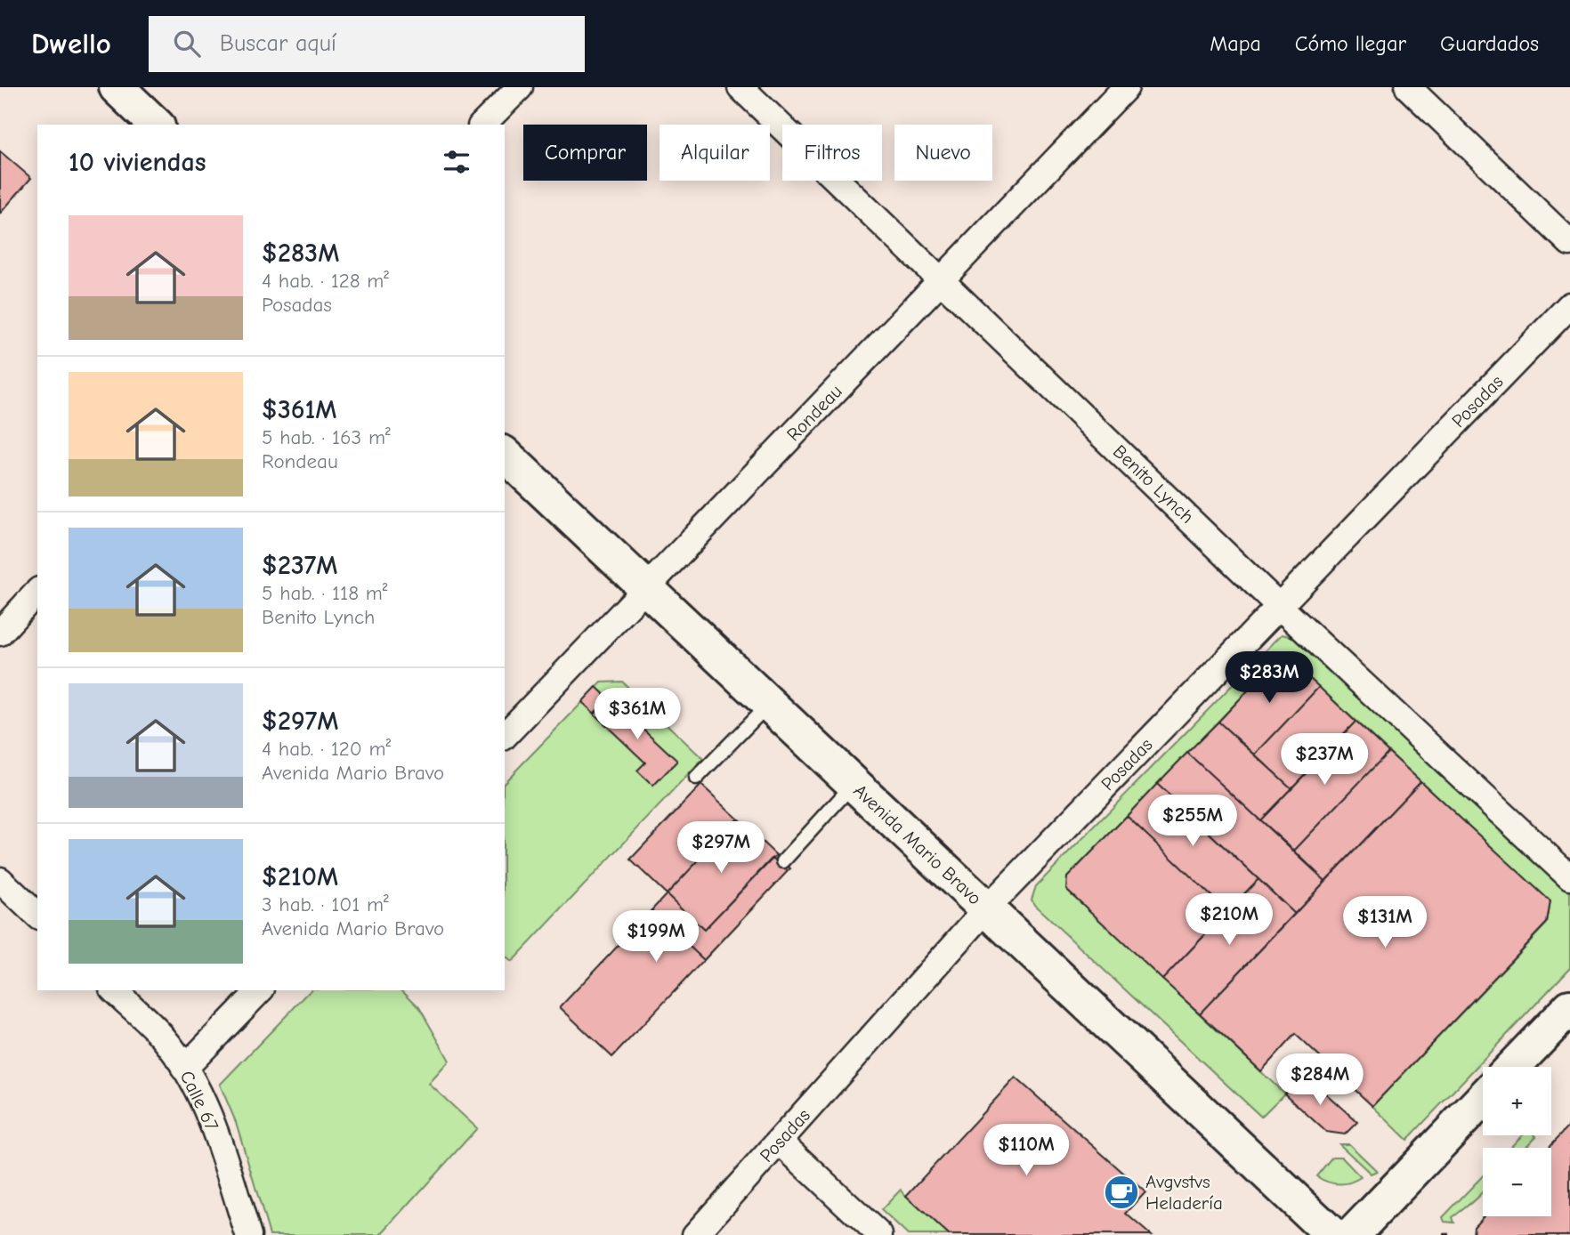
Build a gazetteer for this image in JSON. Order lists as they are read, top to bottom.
{
  "streets": {
    "main road": ["Avenida Mario Bravo"],
    "street": [
      "Posadas",
      "Rondeau",
      "Benito Lynch",
      "Calle 67"
    ]
  },
  "crossings": [
    ["Posadas", "Benito Lynch"],
    ["Posadas", "Avenida Mario Bravo"],
    ["Rondeau", "Benito Lynch"],
    ["Rondeau", "Avenida Mario Bravo"]
  ],
  "places": {
    "cafe": ["Avgvstvs Heladería"]
  },
  "page": {
    "header": "Dwello",
    "search": "Buscar aquí",
    "nav": ["Mapa", "Cómo llegar", "Guardados"],
    "chip": [
      "Comprar",
      "Alquilar",
      "Filtros",
      "Nuevo"
    ],
    "heading": "10 viviendas",
    "list": [
      {
        "name": "$283M",
        "note": "4 hab. · 128 m² · Posadas"
      },
      {
        "name": "$361M",
        "note": "5 hab. · 163 m² · Rondeau"
      },
      {
        "name": "$237M",
        "note": "5 hab. · 118 m² · Benito Lynch"
      },
      {
        "name": "$297M",
        "note": "4 hab. · 120 m² · Avenida Mario Bravo"
      },
      {
        "name": "$210M",
        "note": "3 hab. · 101 m² · Avenida Mario Bravo"
      }
    ],
    "price": [
      "$283M",
      "$361M",
      "$237M",
      "$255M",
      "$297M",
      "$210M",
      "$131M",
      "$199M",
      "$284M",
      "$110M"
    ],
    "map_buttons": ["+", "−"]
  }
}
